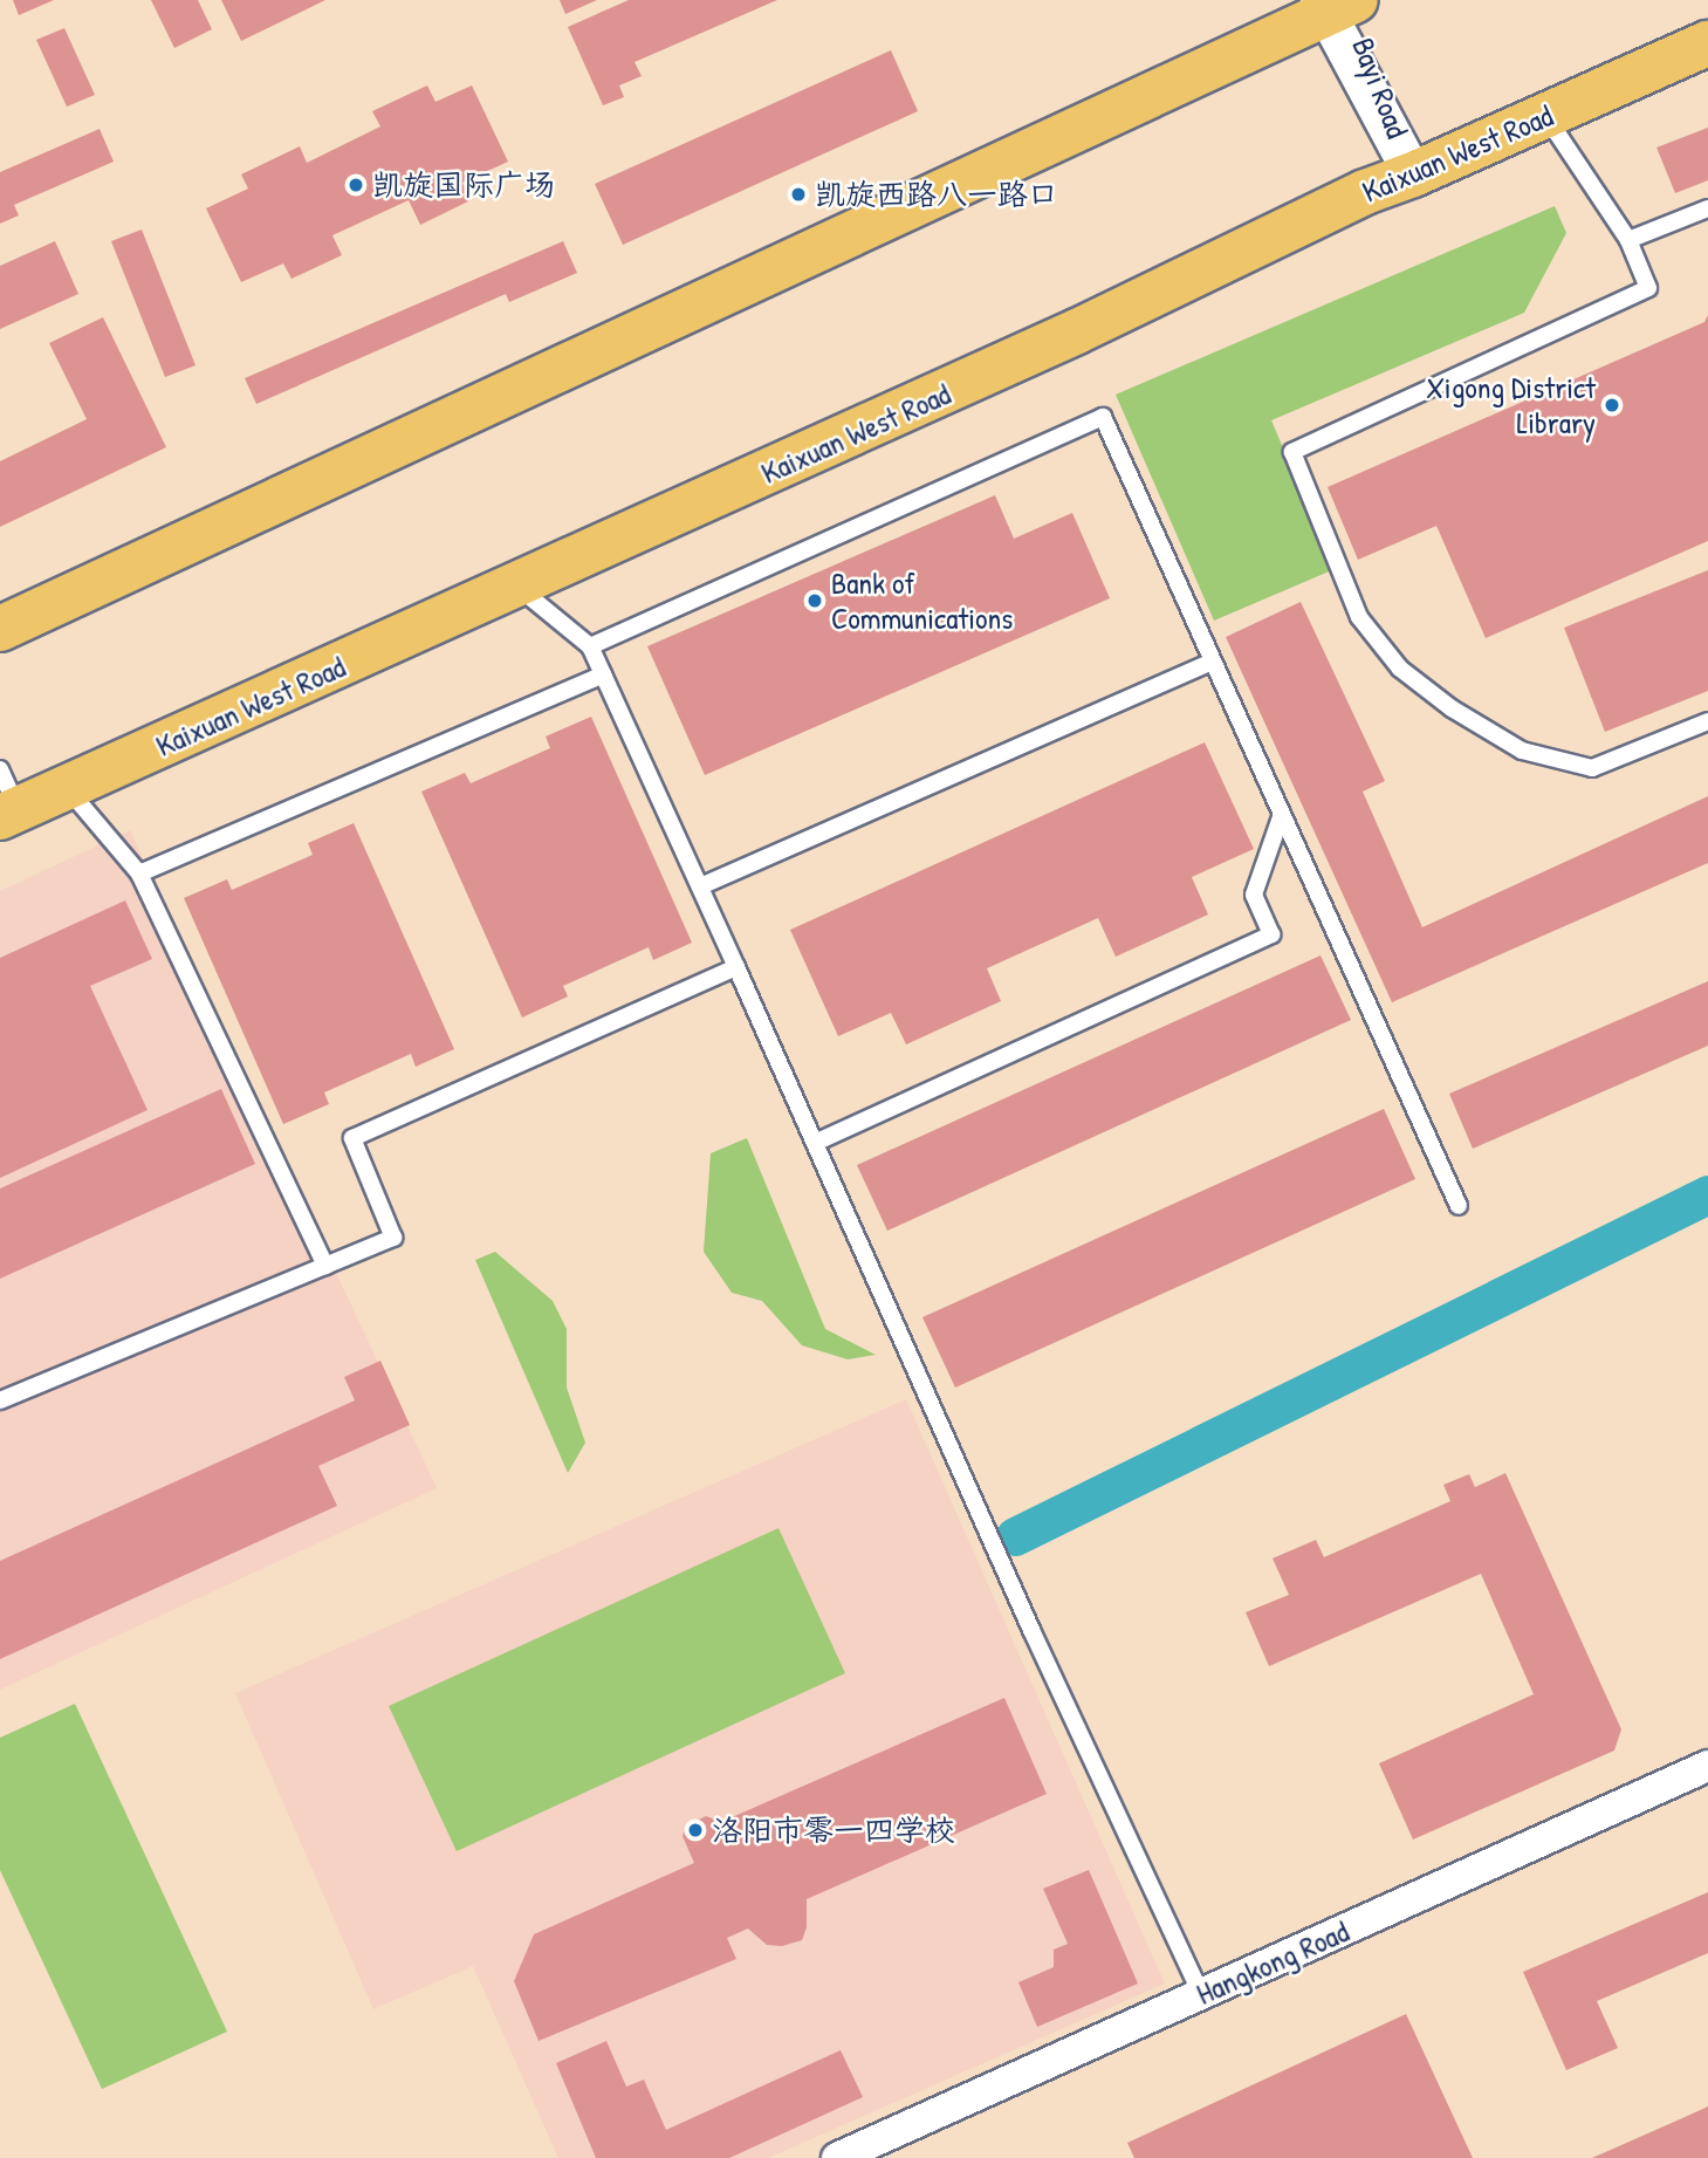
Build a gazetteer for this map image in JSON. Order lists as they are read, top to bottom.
{
  "streets": {
    "main road": ["Kaixuan West Road"],
    "street": ["Bayi Road", "Hangkong Road"]
  },
  "crossings": [
    ["Bayi Road", "Kaixuan West Road"]
  ],
  "places": [
    "凯旋国际广场",
    "凯旋西路八一路口",
    "Xigong District Library",
    "Bank of Communications",
    "洛阳市零一四学校"
  ]
}
